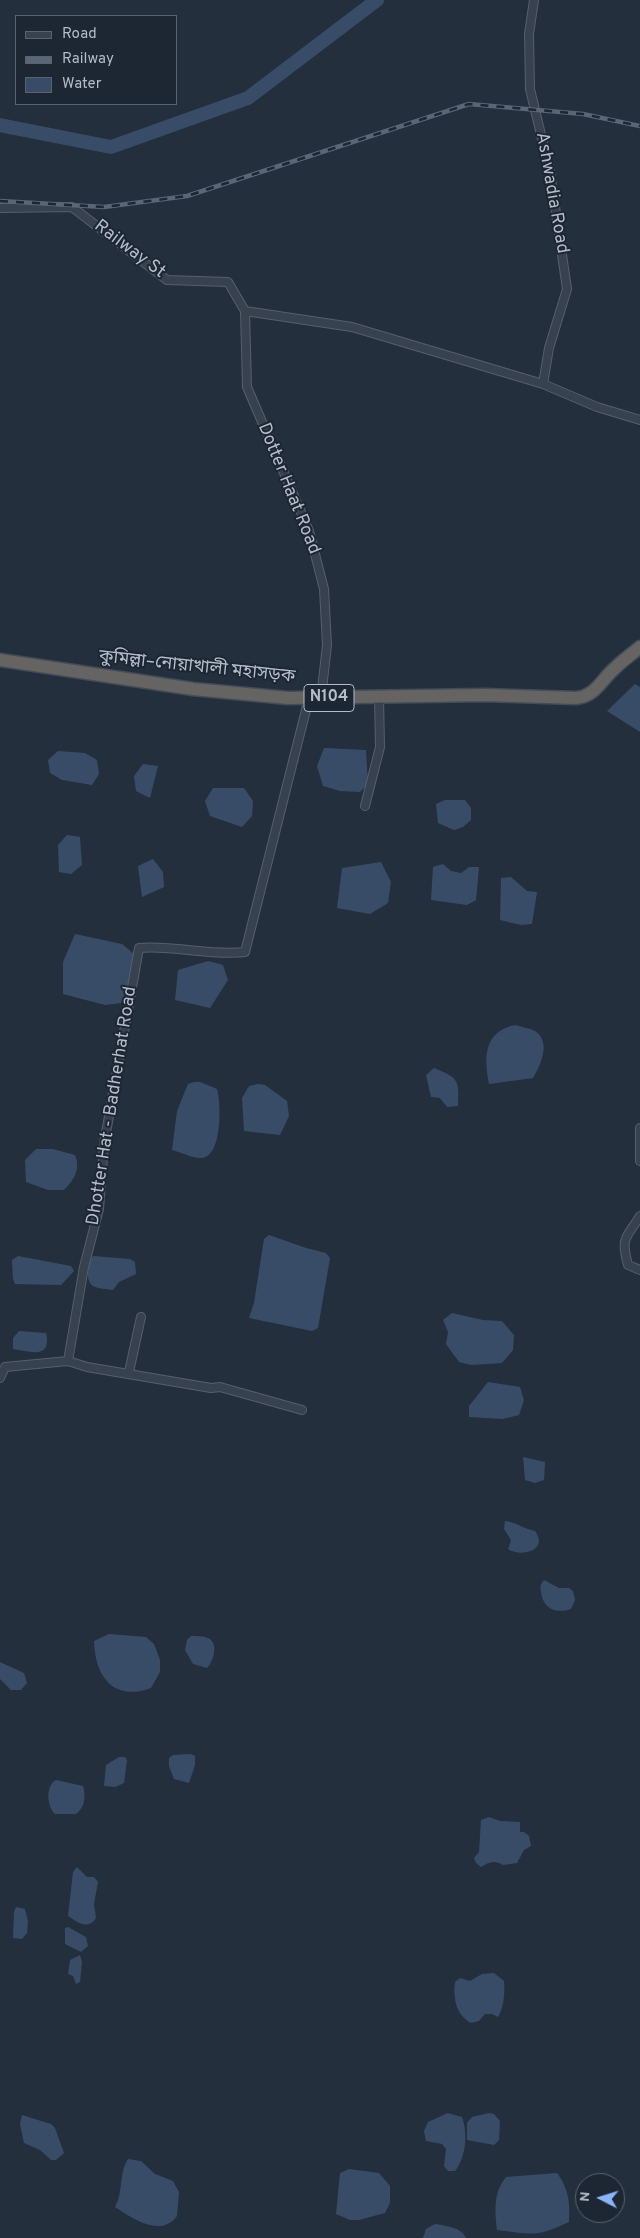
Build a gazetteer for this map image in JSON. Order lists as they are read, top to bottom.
{
  "streets": {
    "highway": ["কুমিল্লা–নোয়াখালী মহাসড়ক", "N104"],
    "street": [
      "Ashwadia Road",
      "Railway St",
      "Dotter Haat Road",
      "Dhotter Hat - Badherhat Road"
    ]
  },
  "crossings": [
    ["Railway St", "Dotter Haat Road"],
    ["Dotter Haat Road", "কুমিল্লা–নোয়াখালী মহাসড়ক"],
    ["Dotter Haat Road", "Dhotter Hat - Badherhat Road"],
    ["কুমিল্লা–নোয়াখালী মহাসড়ক", "Dhotter Hat - Badherhat Road"]
  ],
  "legend": ["Road", "Railway", "Water"],
  "north": "left"
}
